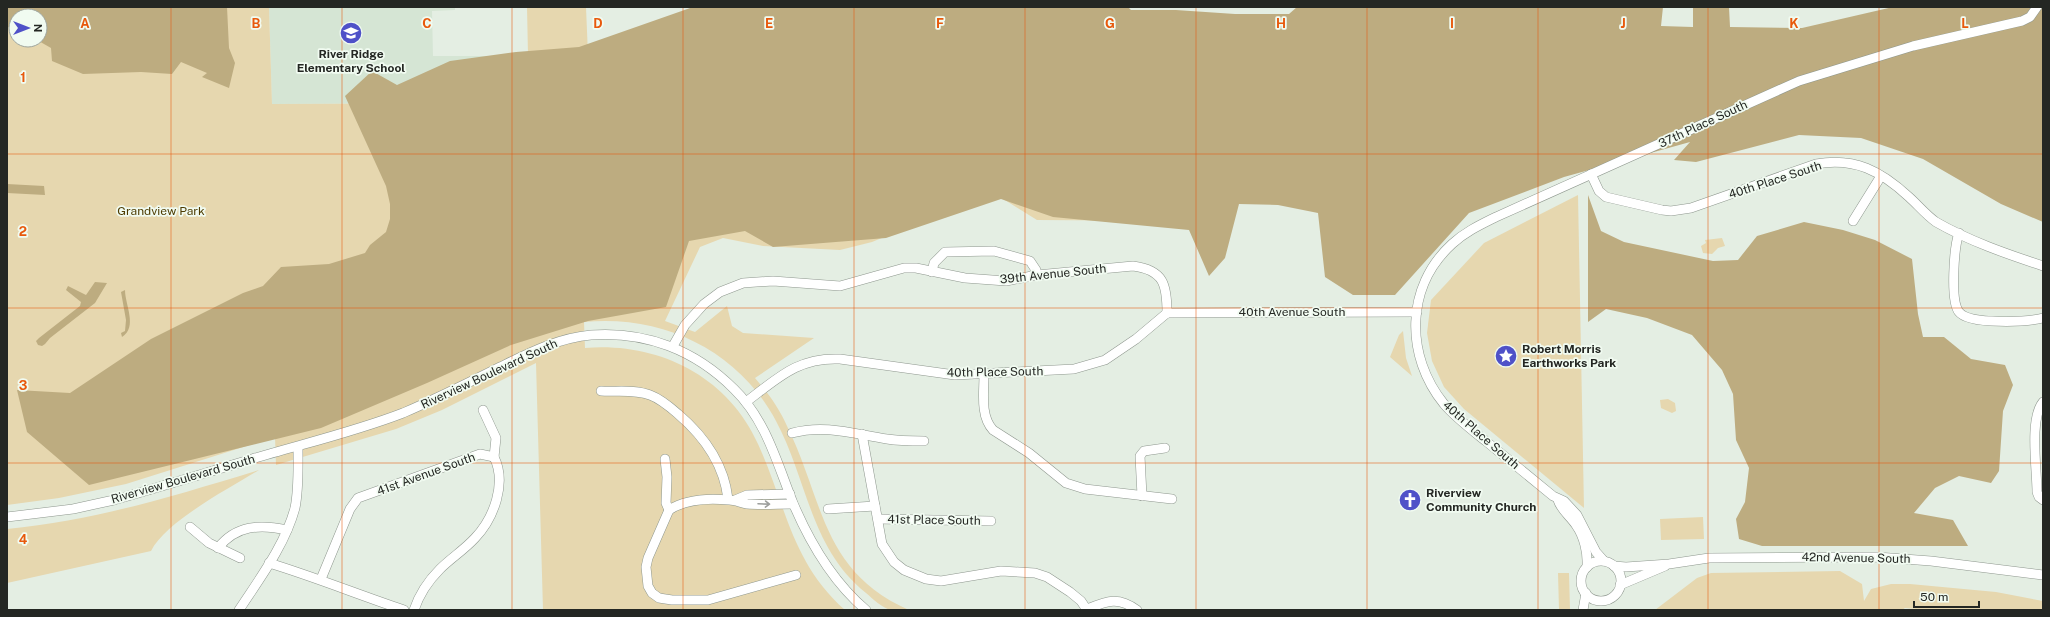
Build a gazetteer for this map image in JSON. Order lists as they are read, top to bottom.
{
  "streets": {
    "street": [
      "37th Place South",
      "40th Place South",
      "39th Avenue South",
      "40th Avenue South",
      "Riverview Boulevard South",
      "41st Avenue South",
      "41st Place South",
      "42nd Avenue South"
    ]
  },
  "crossings": [
    ["37th Place South", "40th Place South"],
    ["37th Place South", "40th Avenue South"],
    ["40th Place South", "39th Avenue South"],
    ["40th Place South", "40th Avenue South"],
    ["40th Place South", "Riverview Boulevard South"],
    ["40th Place South", "42nd Avenue South"],
    ["39th Avenue South", "40th Avenue South"],
    ["39th Avenue South", "Riverview Boulevard South"]
  ],
  "parks": ["Grandview Park"],
  "places": {
    "school or university": ["River Ridge Elementary School"],
    "place": ["Robert Morris Earthworks Park"],
    "church": ["Riverview Community Church"]
  },
  "scale_bar": "50 m",
  "north": "right",
  "grid": {
    "columns": [
      "A",
      "B",
      "C",
      "D",
      "E",
      "F",
      "G",
      "H",
      "I",
      "J",
      "K",
      "L"
    ],
    "rows": [
      "1",
      "2",
      "3",
      "4"
    ]
  }
}
